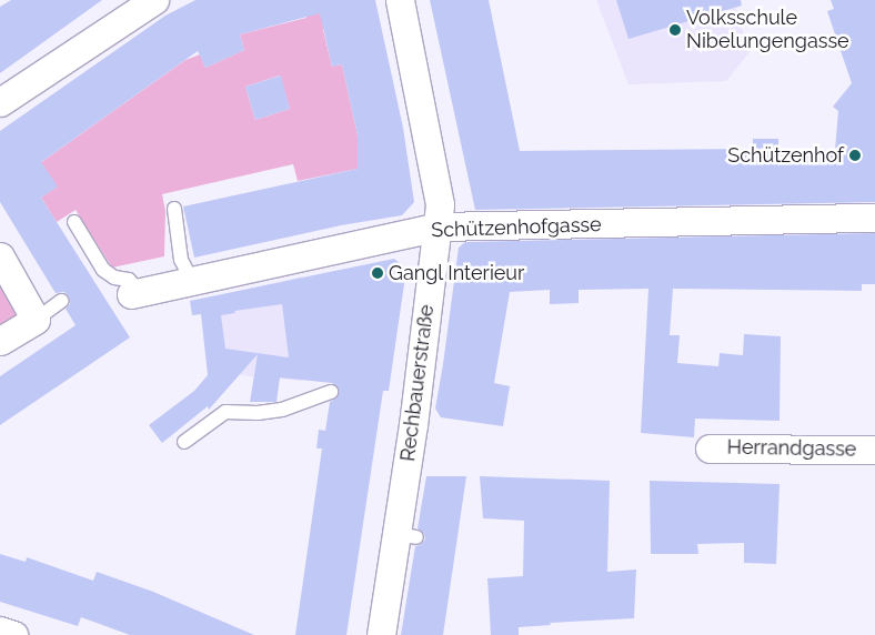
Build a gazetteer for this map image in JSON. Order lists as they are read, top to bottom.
{
  "streets": {
    "street": ["Schützenhofgasse", "Rechbauerstraße", "Herrandgasse"]
  },
  "crossings": [
    ["Schützenhofgasse", "Rechbauerstraße"]
  ],
  "places": ["Volksschule Nibelungengasse", "Schützenhof", "Gangl Interieur"]
}
